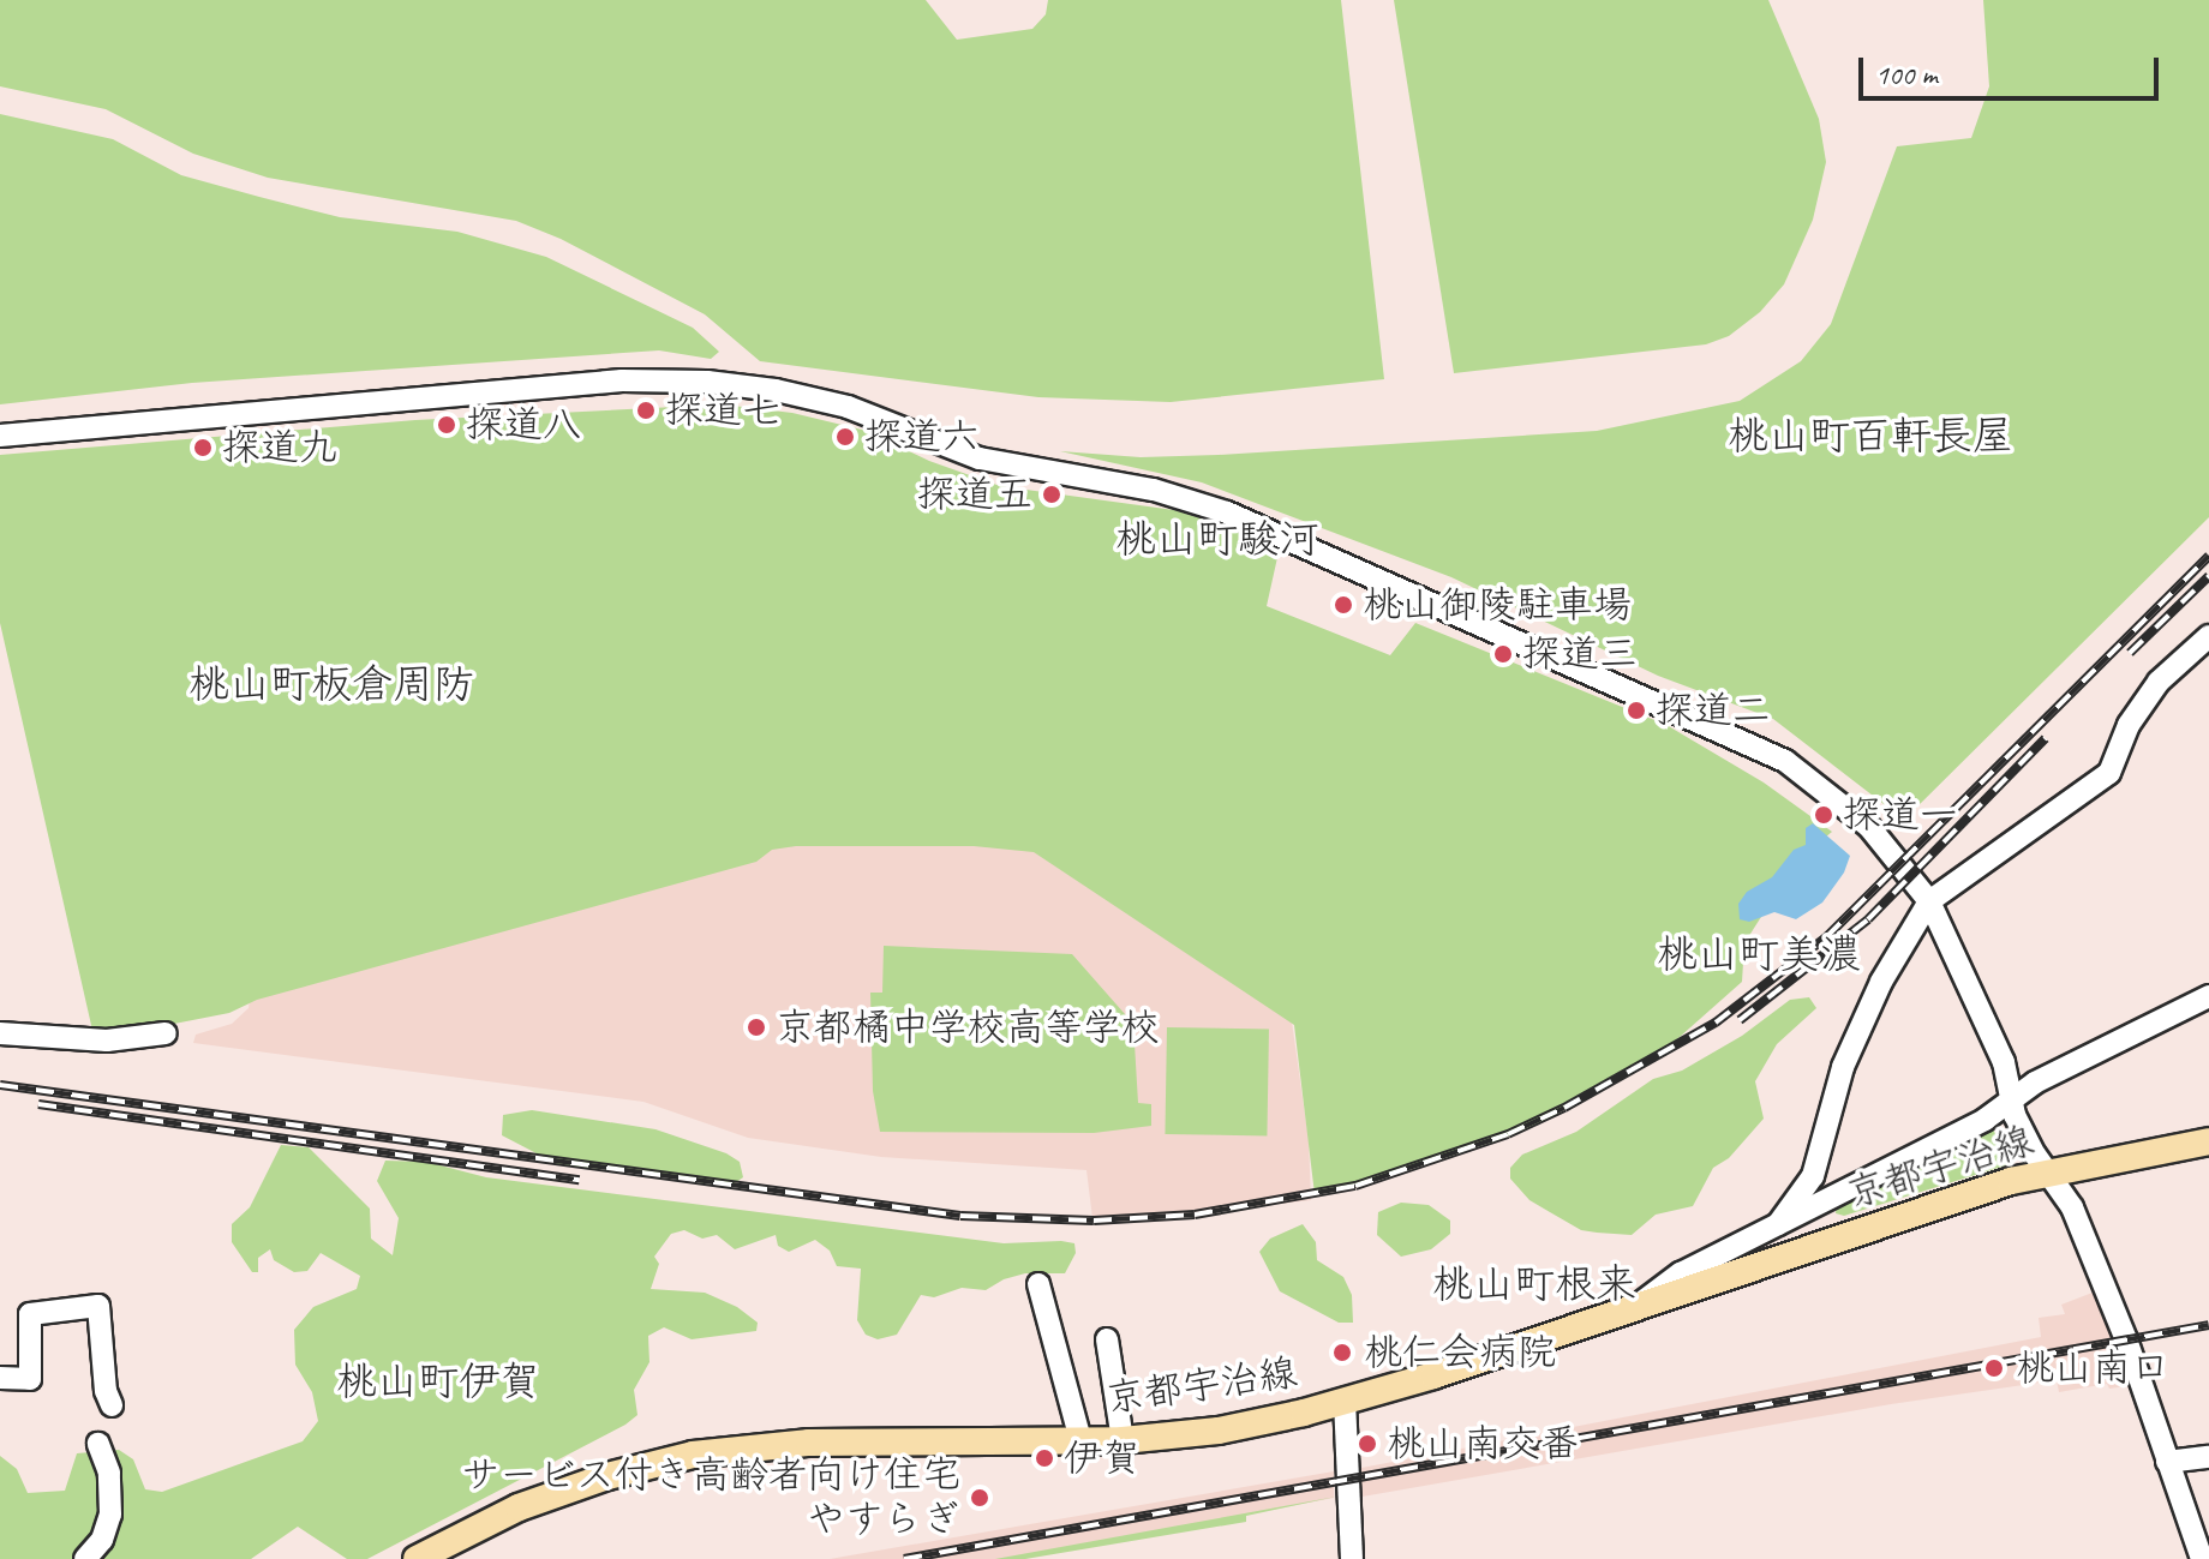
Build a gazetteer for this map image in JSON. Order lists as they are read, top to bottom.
{
  "streets": {
    "main road": ["京都宇治線"]
  },
  "districts": [
    "桃山町百軒長屋",
    "桃山町駿河",
    "桃山町板倉周防",
    "桃山町美濃",
    "桃山町根来",
    "桃山町伊賀"
  ],
  "places": [
    "探道七",
    "探道八",
    "探道六",
    "探道九",
    "探道五",
    "桃山御陵駐車場",
    "探道三",
    "探道二",
    "探道一",
    "京都橘中学校高等学校",
    "桃仁会病院",
    "桃山南口",
    "桃山南交番",
    "伊賀",
    "サービス付き高齢者向け住宅 やすらぎ"
  ],
  "scale_bar": "100 m"
}
